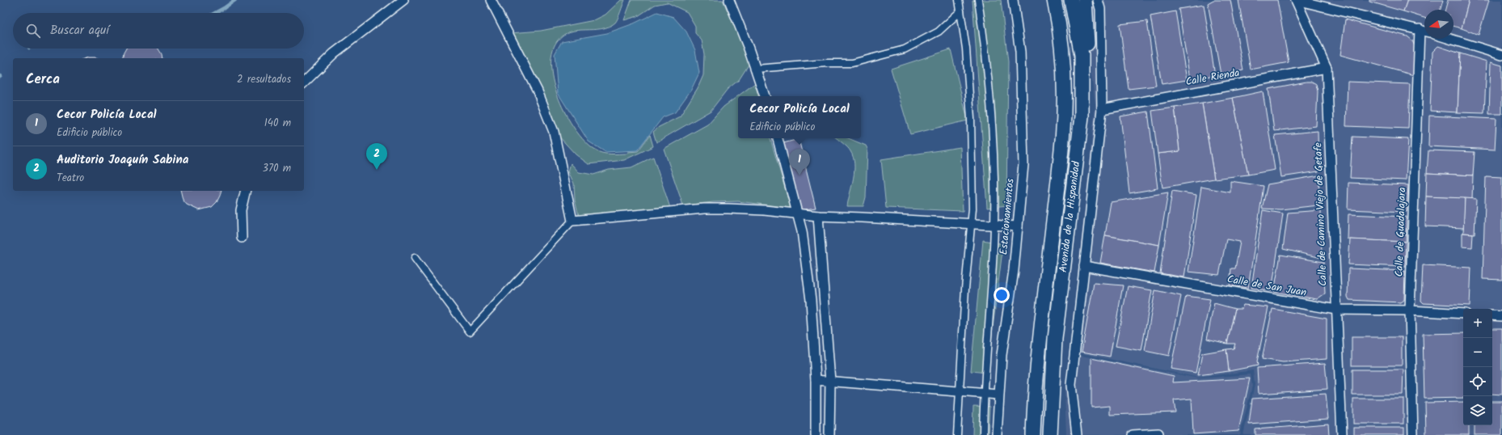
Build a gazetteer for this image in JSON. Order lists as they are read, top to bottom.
{
  "streets": {
    "main road": ["Avenida de la Hispanidad"],
    "street": [
      "Calle Rienda",
      "Calle de Camino Viejo de Getafe",
      "Estacionamientos",
      "Calle de Guadalajara",
      "Calle de San Juan"
    ]
  },
  "crossings": [
    ["Calle Rienda", "Calle de Camino Viejo de Getafe"],
    ["Calle Rienda", "Avenida de la Hispanidad"],
    ["Calle de Camino Viejo de Getafe", "Calle de San Juan"],
    ["Avenida de la Hispanidad", "Calle de San Juan"],
    ["Calle de Guadalajara", "Calle de San Juan"]
  ],
  "north": "left",
  "page": {
    "search": "Buscar aquí",
    "heading": ["Cerca", "2 resultados"],
    "popup": ["Cecor Policía Local", "Edificio público"],
    "list": [
      {
        "mark": "1",
        "name": "Cecor Policía Local",
        "note": "Edificio público",
        "value": "140 m"
      },
      {
        "mark": "2",
        "name": "Auditorio Joaquín Sabina",
        "note": "Teatro",
        "value": "370 m"
      }
    ],
    "pins": ["2", "1"],
    "map_buttons": ["+", "−"]
  }
}
